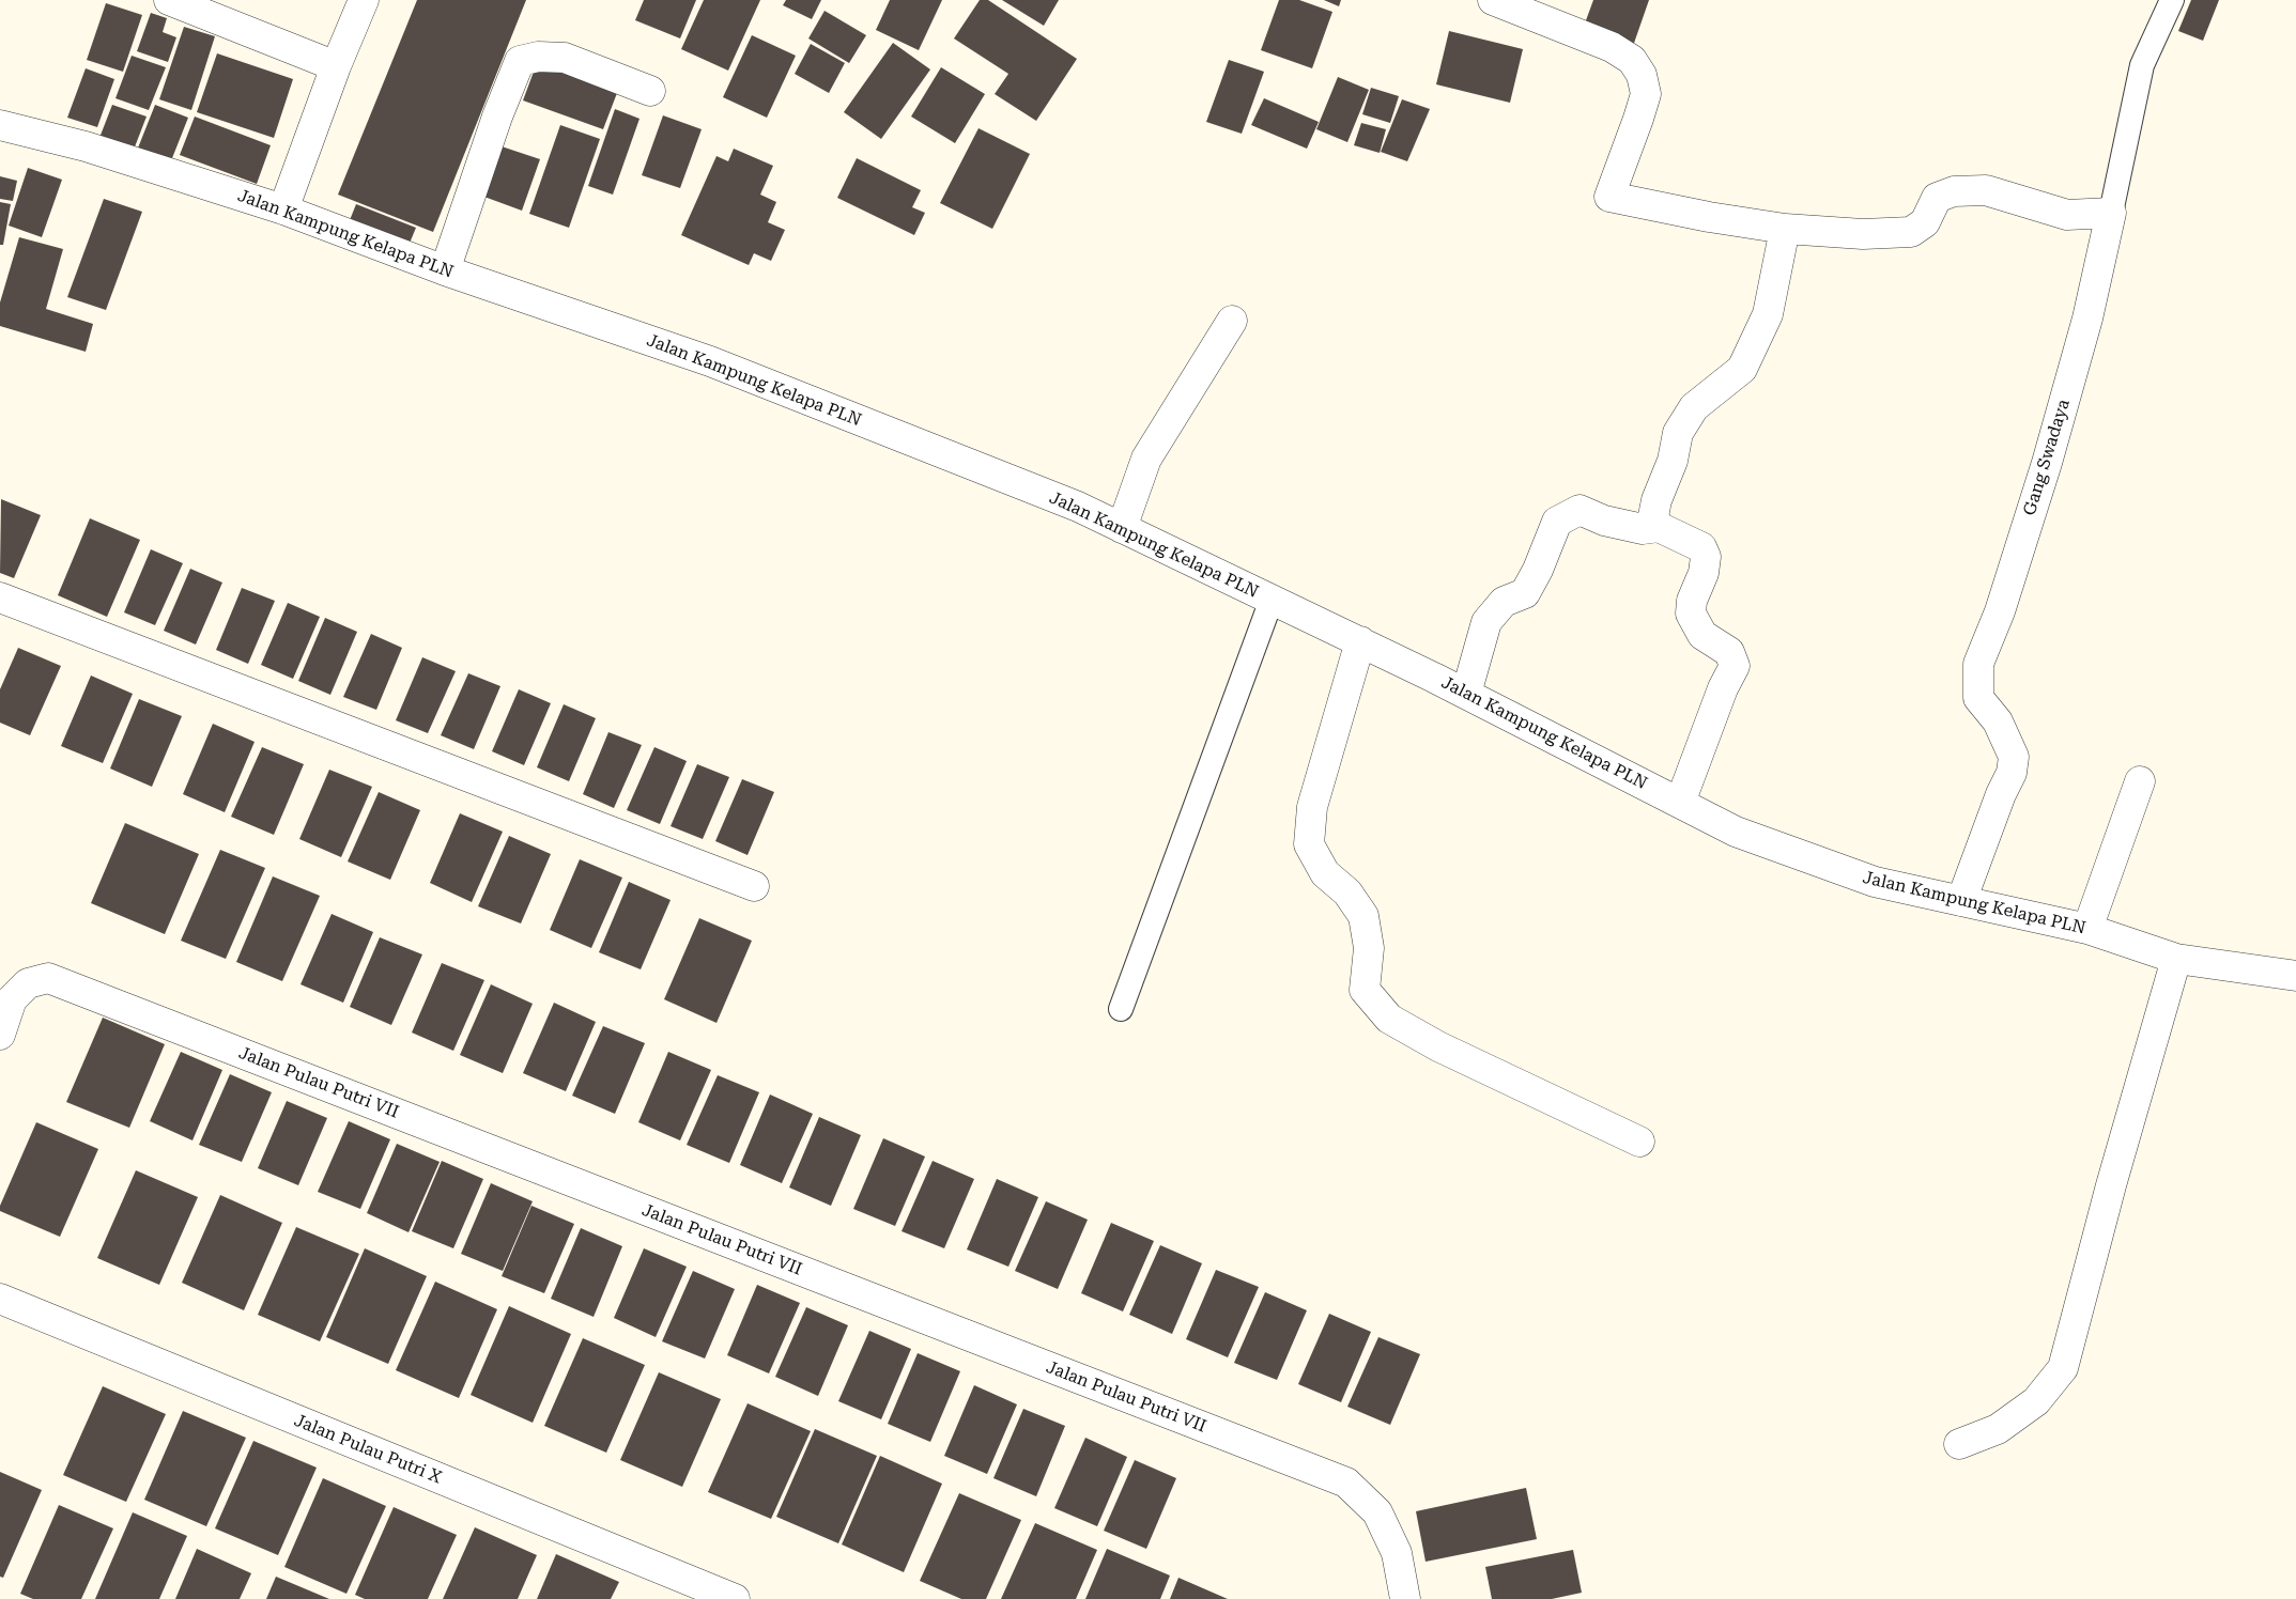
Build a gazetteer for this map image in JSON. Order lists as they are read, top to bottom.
{
  "streets": {
    "street": [
      "Jalan Kampung Kelapa PLN",
      "Gang Swadaya",
      "Jalan Pulau Putri VII",
      "Jalan Pulau Putri X"
    ]
  },
  "crossings": [
    ["Jalan Kampung Kelapa PLN", "Gang Swadaya"]
  ]
}
